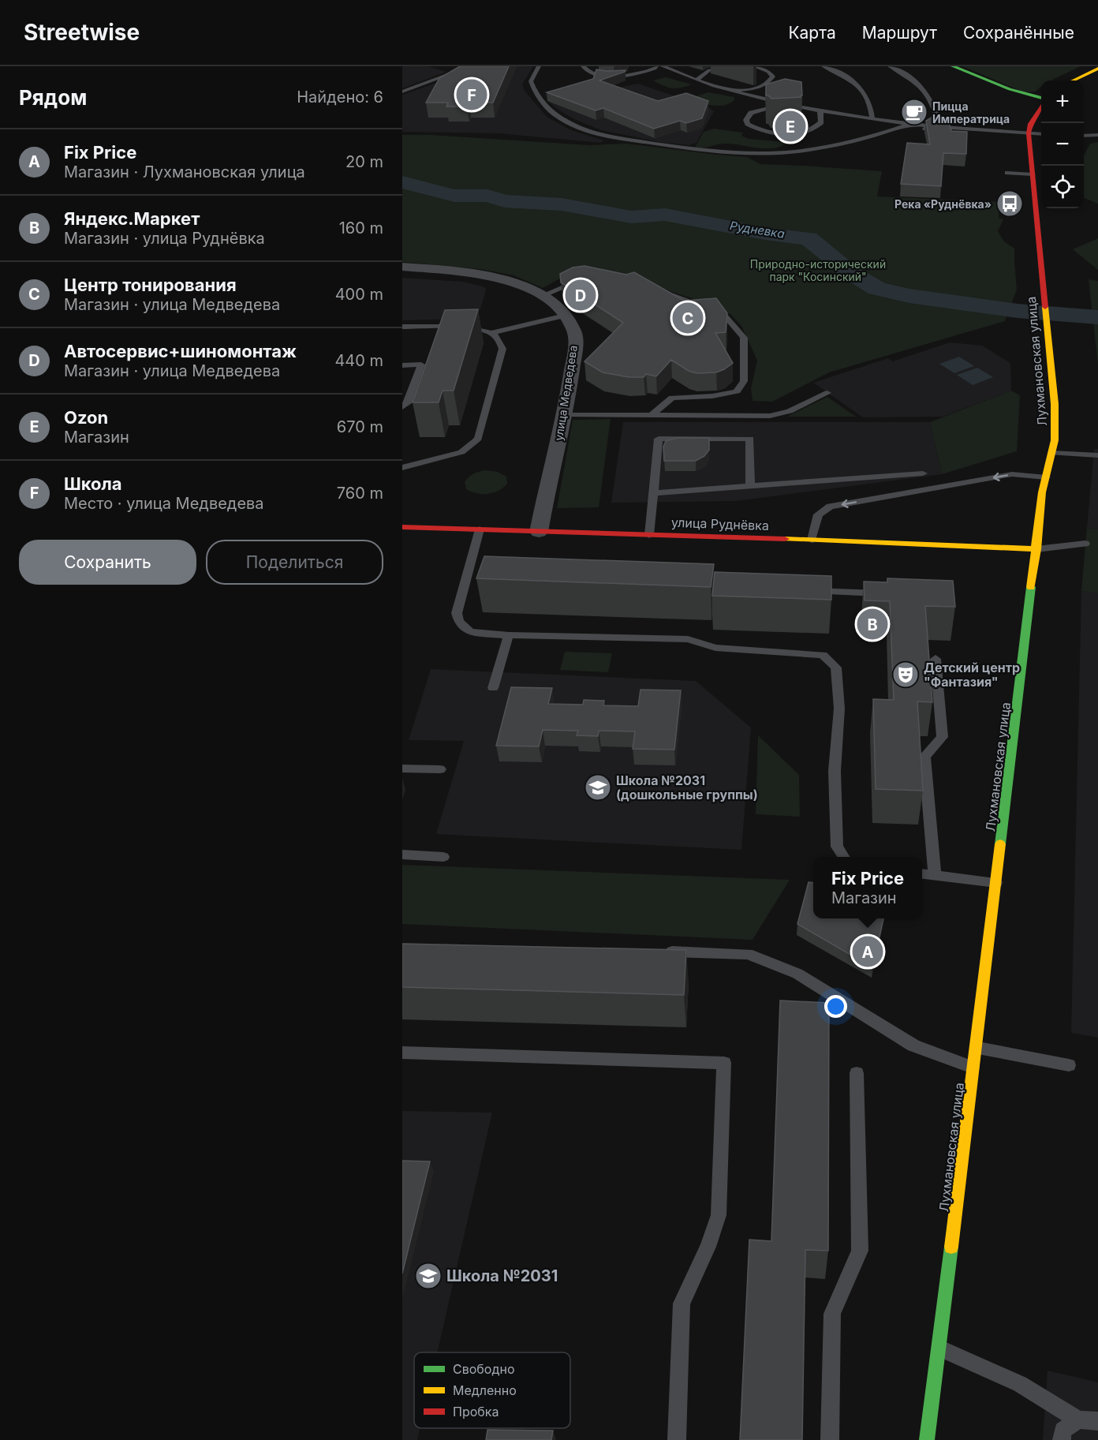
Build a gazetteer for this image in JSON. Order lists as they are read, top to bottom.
{
  "streets": {
    "street": ["Лухмановская улица", "улица Медведева", "улица Руднёвка"]
  },
  "crossings": [
    ["Лухмановская улица", "улица Руднёвка"],
    ["улица Медведева", "улица Руднёвка"]
  ],
  "water": ["Рудневка"],
  "parks": ["Природно-исторический парк \"Косинский\""],
  "places": {
    "cafe": ["Пицца Императрица"],
    "bus stop": ["Река «Руднёвка»"],
    "theatre": ["Детский центр \"Фантазия\""],
    "school or university": ["Школа №2031 (дошкольные группы)", "Школа №2031"]
  },
  "legend": ["Свободно", "Медленно", "Пробка"],
  "page": {
    "header": "Streetwise",
    "nav": ["Карта", "Маршрут", "Сохранённые"],
    "heading": ["Рядом", "Найдено: 6"],
    "pins": [
      "F",
      "E",
      "D",
      "C",
      "B",
      "A"
    ],
    "map_buttons": ["+", "−"],
    "list": [
      {
        "mark": "A",
        "name": "Fix Price",
        "note": "Магазин · Лухмановская улица",
        "value": "20 m"
      },
      {
        "mark": "B",
        "name": "Яндекс.Маркет",
        "note": "Магазин · улица Руднёвка",
        "value": "160 m"
      },
      {
        "mark": "C",
        "name": "Центр тонирования",
        "note": "Магазин · улица Медведева",
        "value": "400 m"
      },
      {
        "mark": "D",
        "name": "Автосервис+шиномонтаж",
        "note": "Магазин · улица Медведева",
        "value": "440 m"
      },
      {
        "mark": "E",
        "name": "Ozon",
        "note": "Магазин",
        "value": "670 m"
      },
      {
        "mark": "F",
        "name": "Школа",
        "note": "Место · улица Медведева",
        "value": "760 m"
      }
    ],
    "buttons": ["Сохранить", "Поделиться"],
    "popup": ["Fix Price", "Магазин"]
  }
}
